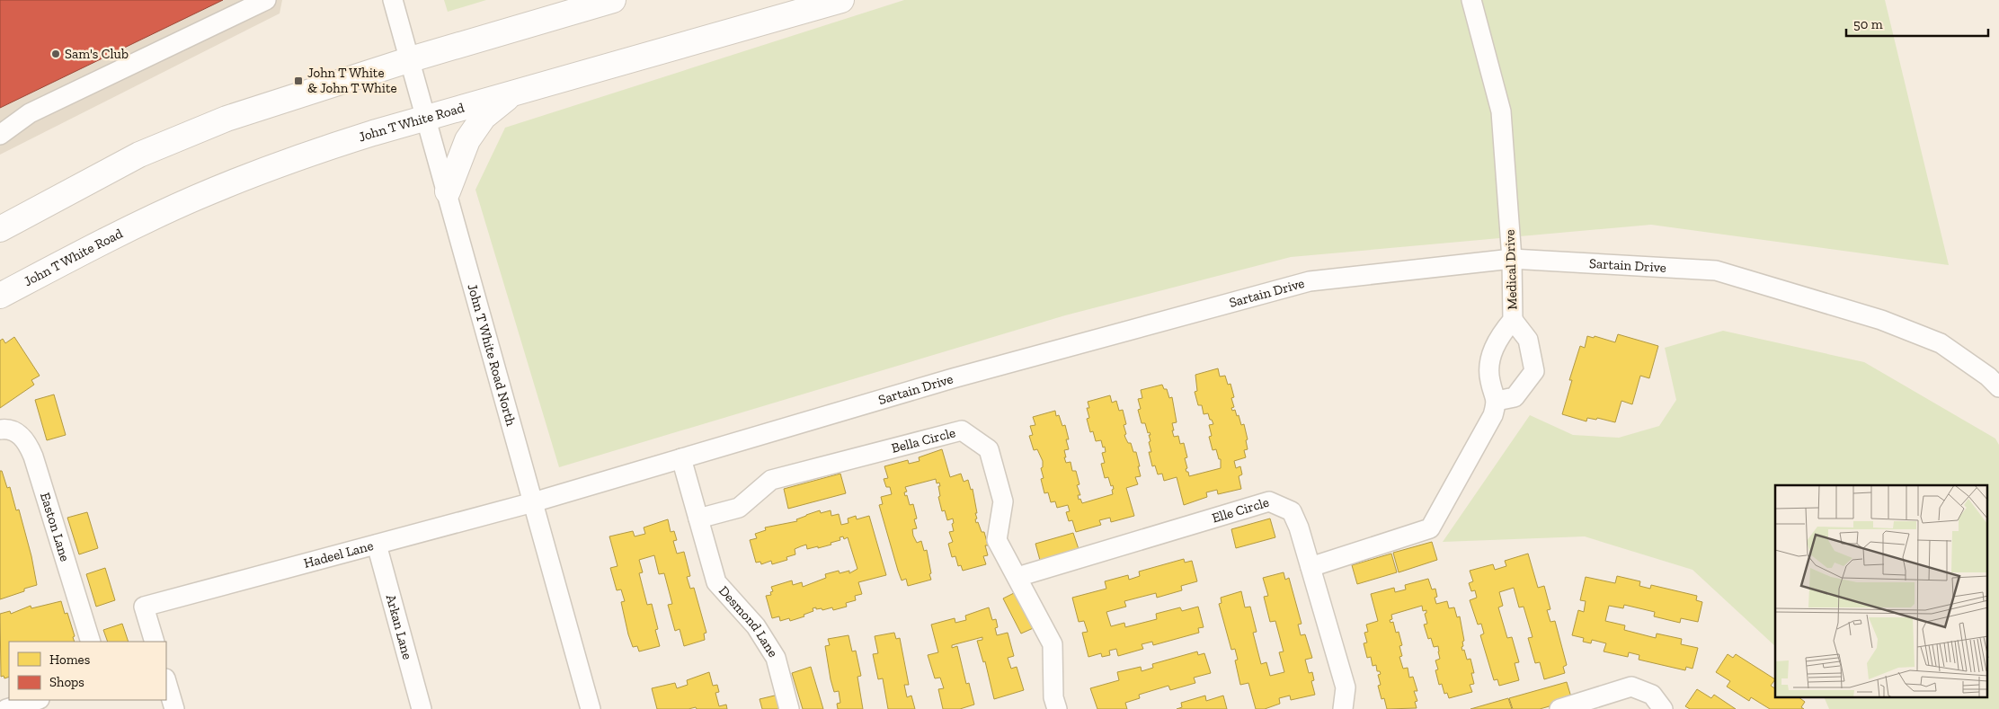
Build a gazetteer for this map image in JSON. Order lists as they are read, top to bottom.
{
  "streets": {
    "main road": ["John T White Road"],
    "street": [
      "Sartain Drive",
      "Medical Drive",
      "John T White Road North",
      "Bella Circle",
      "Elle Circle",
      "Easton Lane",
      "Hadeel Lane",
      "Desmond Lane",
      "Arkan Lane"
    ]
  },
  "crossings": [
    ["John T White Road", "John T White Road North"],
    ["Sartain Drive", "Medical Drive"],
    ["Sartain Drive", "John T White Road North"],
    ["Sartain Drive", "Hadeel Lane"],
    ["Sartain Drive", "Desmond Lane"],
    ["John T White Road North", "Hadeel Lane"],
    ["Bella Circle", "Elle Circle"],
    ["Bella Circle", "Desmond Lane"],
    ["Hadeel Lane", "Arkan Lane"]
  ],
  "places": {
    "other": ["Sam's Club"],
    "transit": ["John T White & John T White"]
  },
  "legend": ["Homes", "Shops"],
  "scale_bar": "50 m"
}
